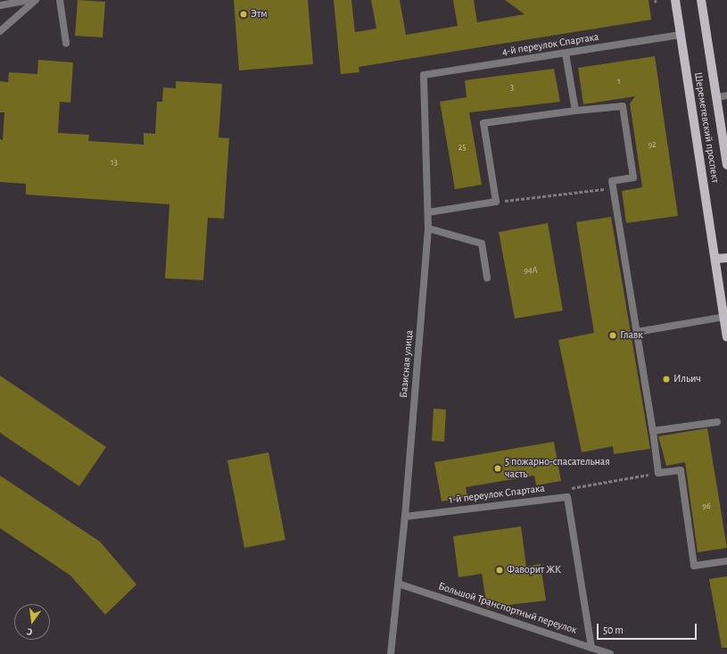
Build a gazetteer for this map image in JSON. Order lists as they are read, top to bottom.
{
  "streets": {
    "main road": ["Шереметевский проспект"],
    "street": [
      "4-й переулок Спартака",
      "Базисная улица",
      "1-й переулок Спартака",
      "Большой Транспортный переулок"
    ]
  },
  "crossings": [
    ["4-й переулок Спартака", "Шереметевский проспект"],
    ["4-й переулок Спартака", "Базисная улица"],
    ["Базисная улица", "1-й переулок Спартака"],
    ["Базисная улица", "Большой Транспортный переулок"]
  ],
  "places": [
    "Этм",
    "Главк",
    "Ильич",
    "5 пожарно-спасательная часть",
    "Фаворит ЖК"
  ],
  "house_numbers": [
    "1",
    "3",
    "92",
    "25",
    "13",
    "94А",
    "96"
  ],
  "scale_bar": "50 m",
  "north": "bottom"
}
